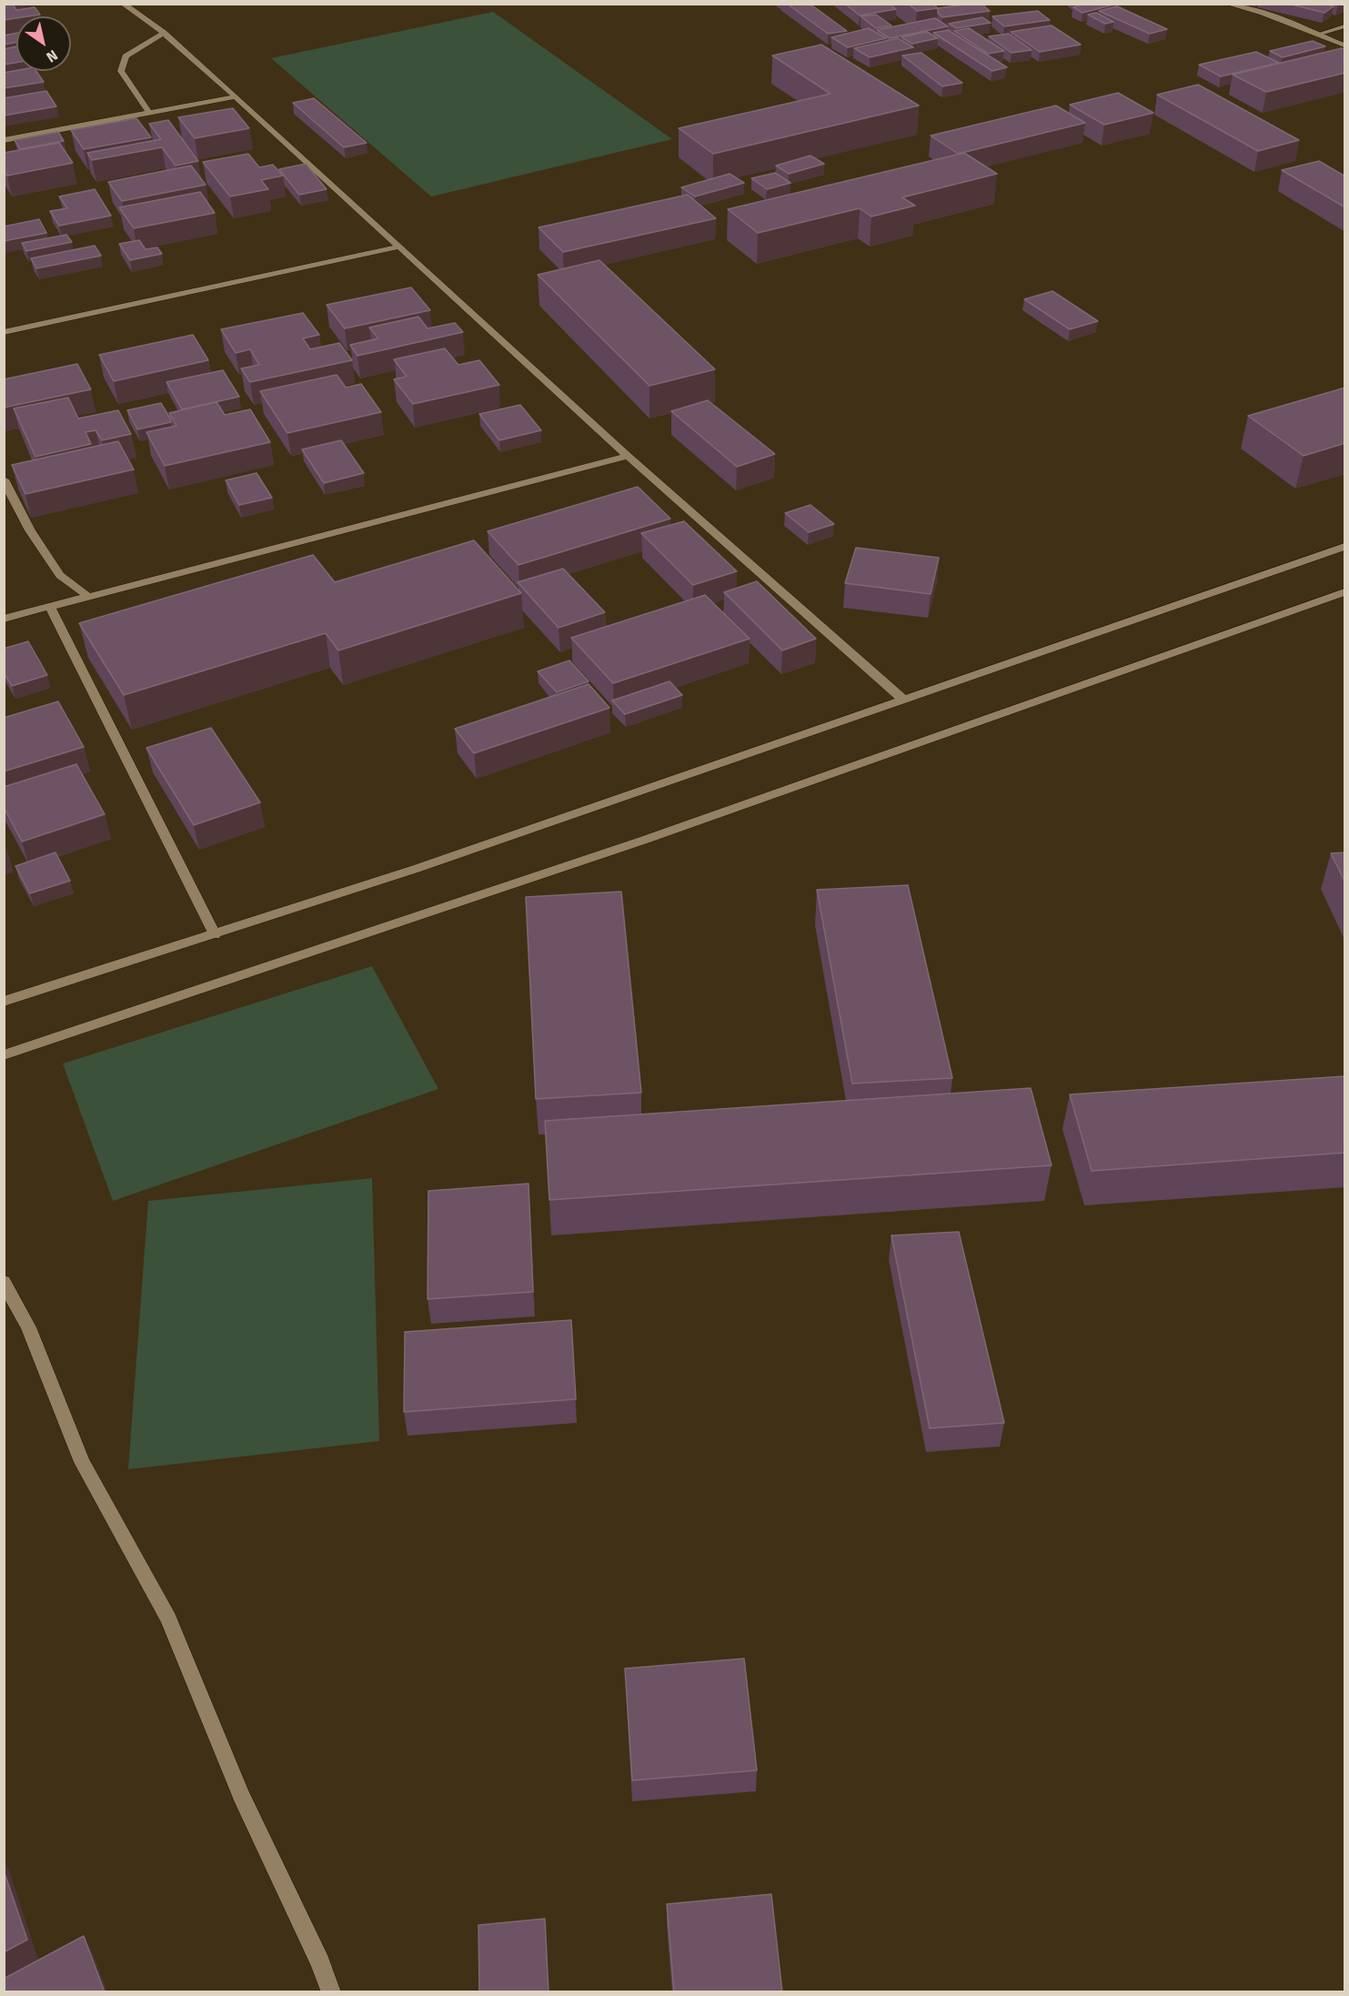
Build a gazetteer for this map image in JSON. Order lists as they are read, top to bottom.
{
  "north": "bottom right"
}
